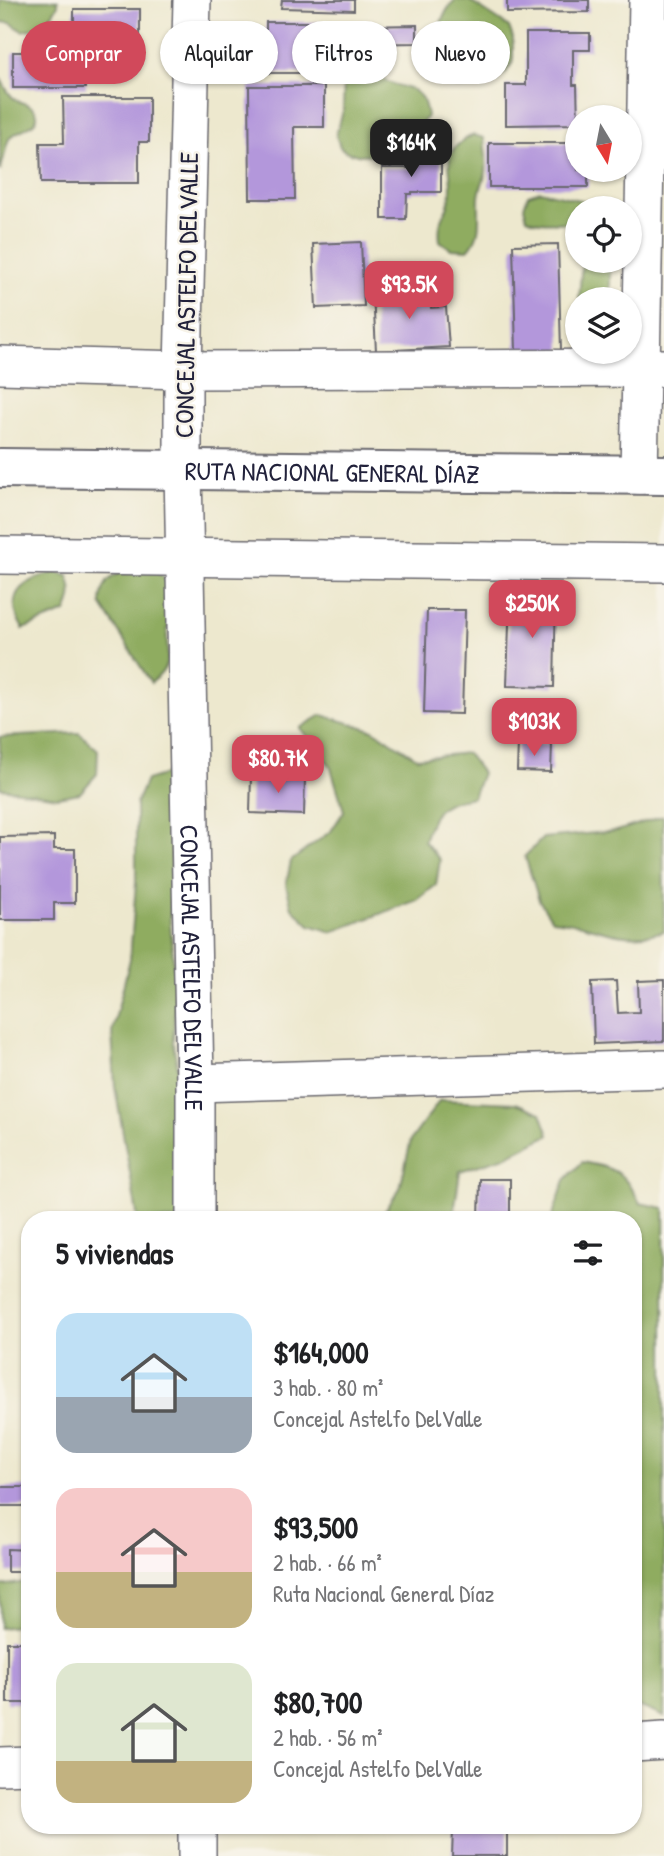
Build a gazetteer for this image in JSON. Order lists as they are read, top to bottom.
{
  "streets": {
    "highway": ["RUTA NACIONAL GENERAL DÍAZ"],
    "street": ["CONCEJAL ASTELFO DELVALLE"]
  },
  "crossings": [
    ["CONCEJAL ASTELFO DELVALLE", "RUTA NACIONAL GENERAL DÍAZ"]
  ],
  "north": "bottom",
  "page": {
    "chip": [
      "Comprar",
      "Alquilar",
      "Filtros",
      "Nuevo"
    ],
    "price": [
      "$164K",
      "$93.5K",
      "$250K",
      "$103K",
      "$80.7K"
    ],
    "heading": "5 viviendas",
    "list": [
      {
        "name": "$164,000",
        "note": "3 hab. · 80 m² · Concejal Astelfo DelValle"
      },
      {
        "name": "$93,500",
        "note": "2 hab. · 66 m² · Ruta Nacional General Díaz"
      },
      {
        "name": "$80,700",
        "note": "2 hab. · 56 m² · Concejal Astelfo DelValle"
      }
    ]
  }
}
